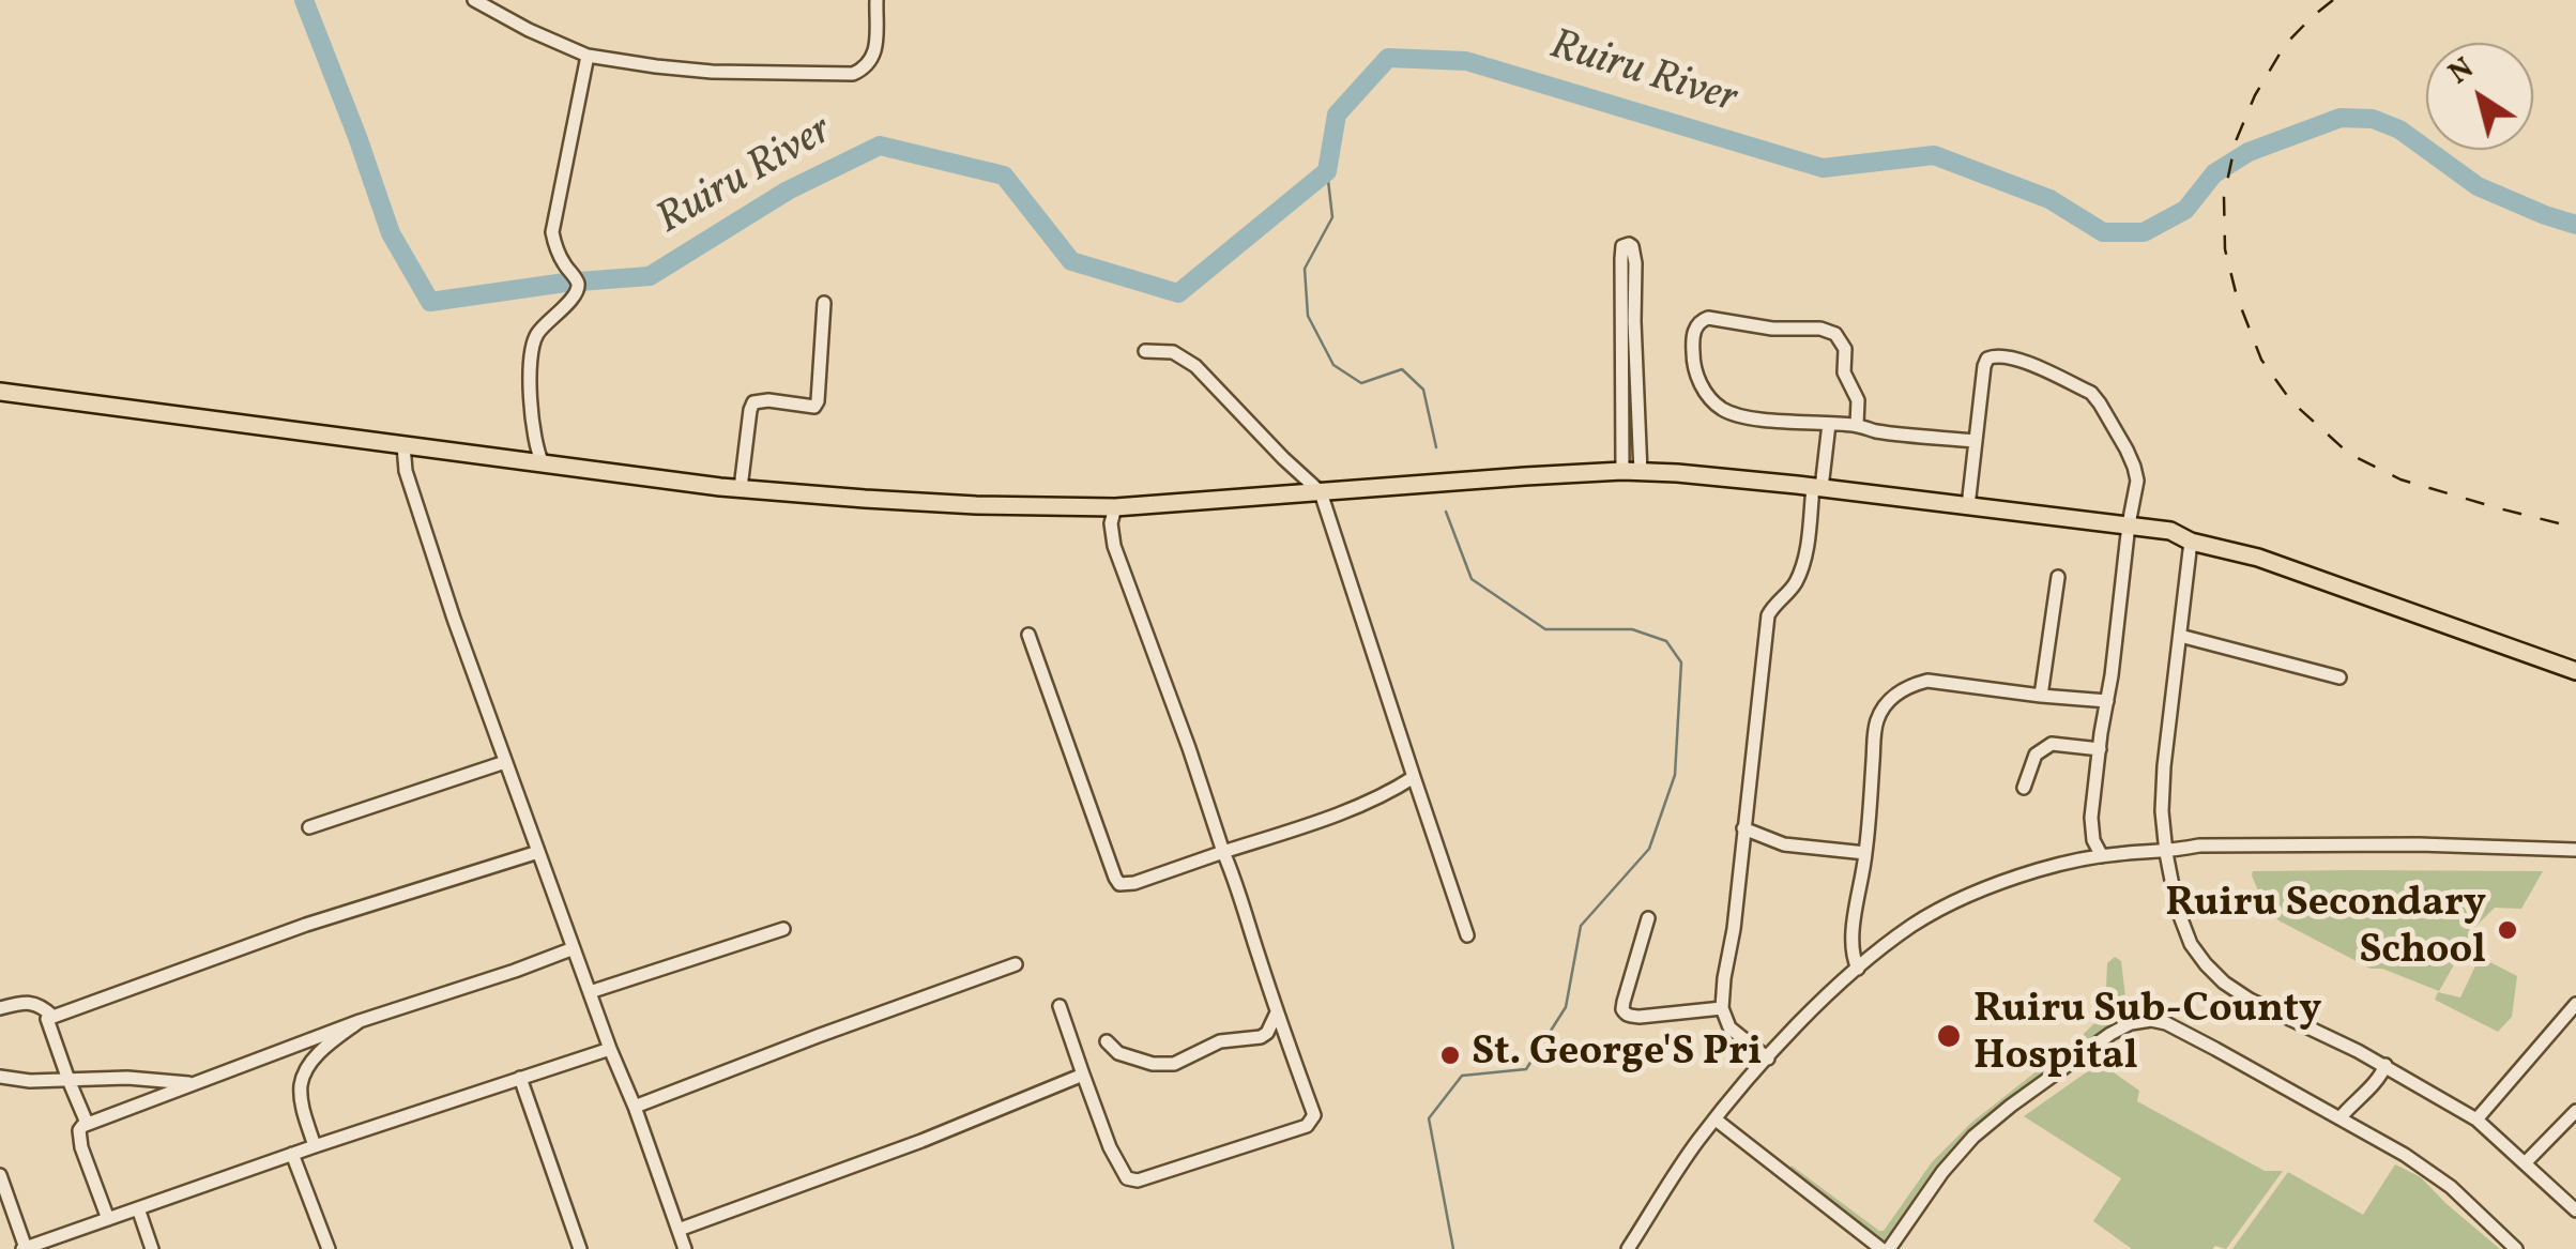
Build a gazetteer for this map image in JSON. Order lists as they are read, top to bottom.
{
  "water": ["Ruiru River"],
  "places": ["Ruiru Secondary School", "Ruiru Sub-County Hospital", "St. George'S Pri"],
  "north": "top left"
}
